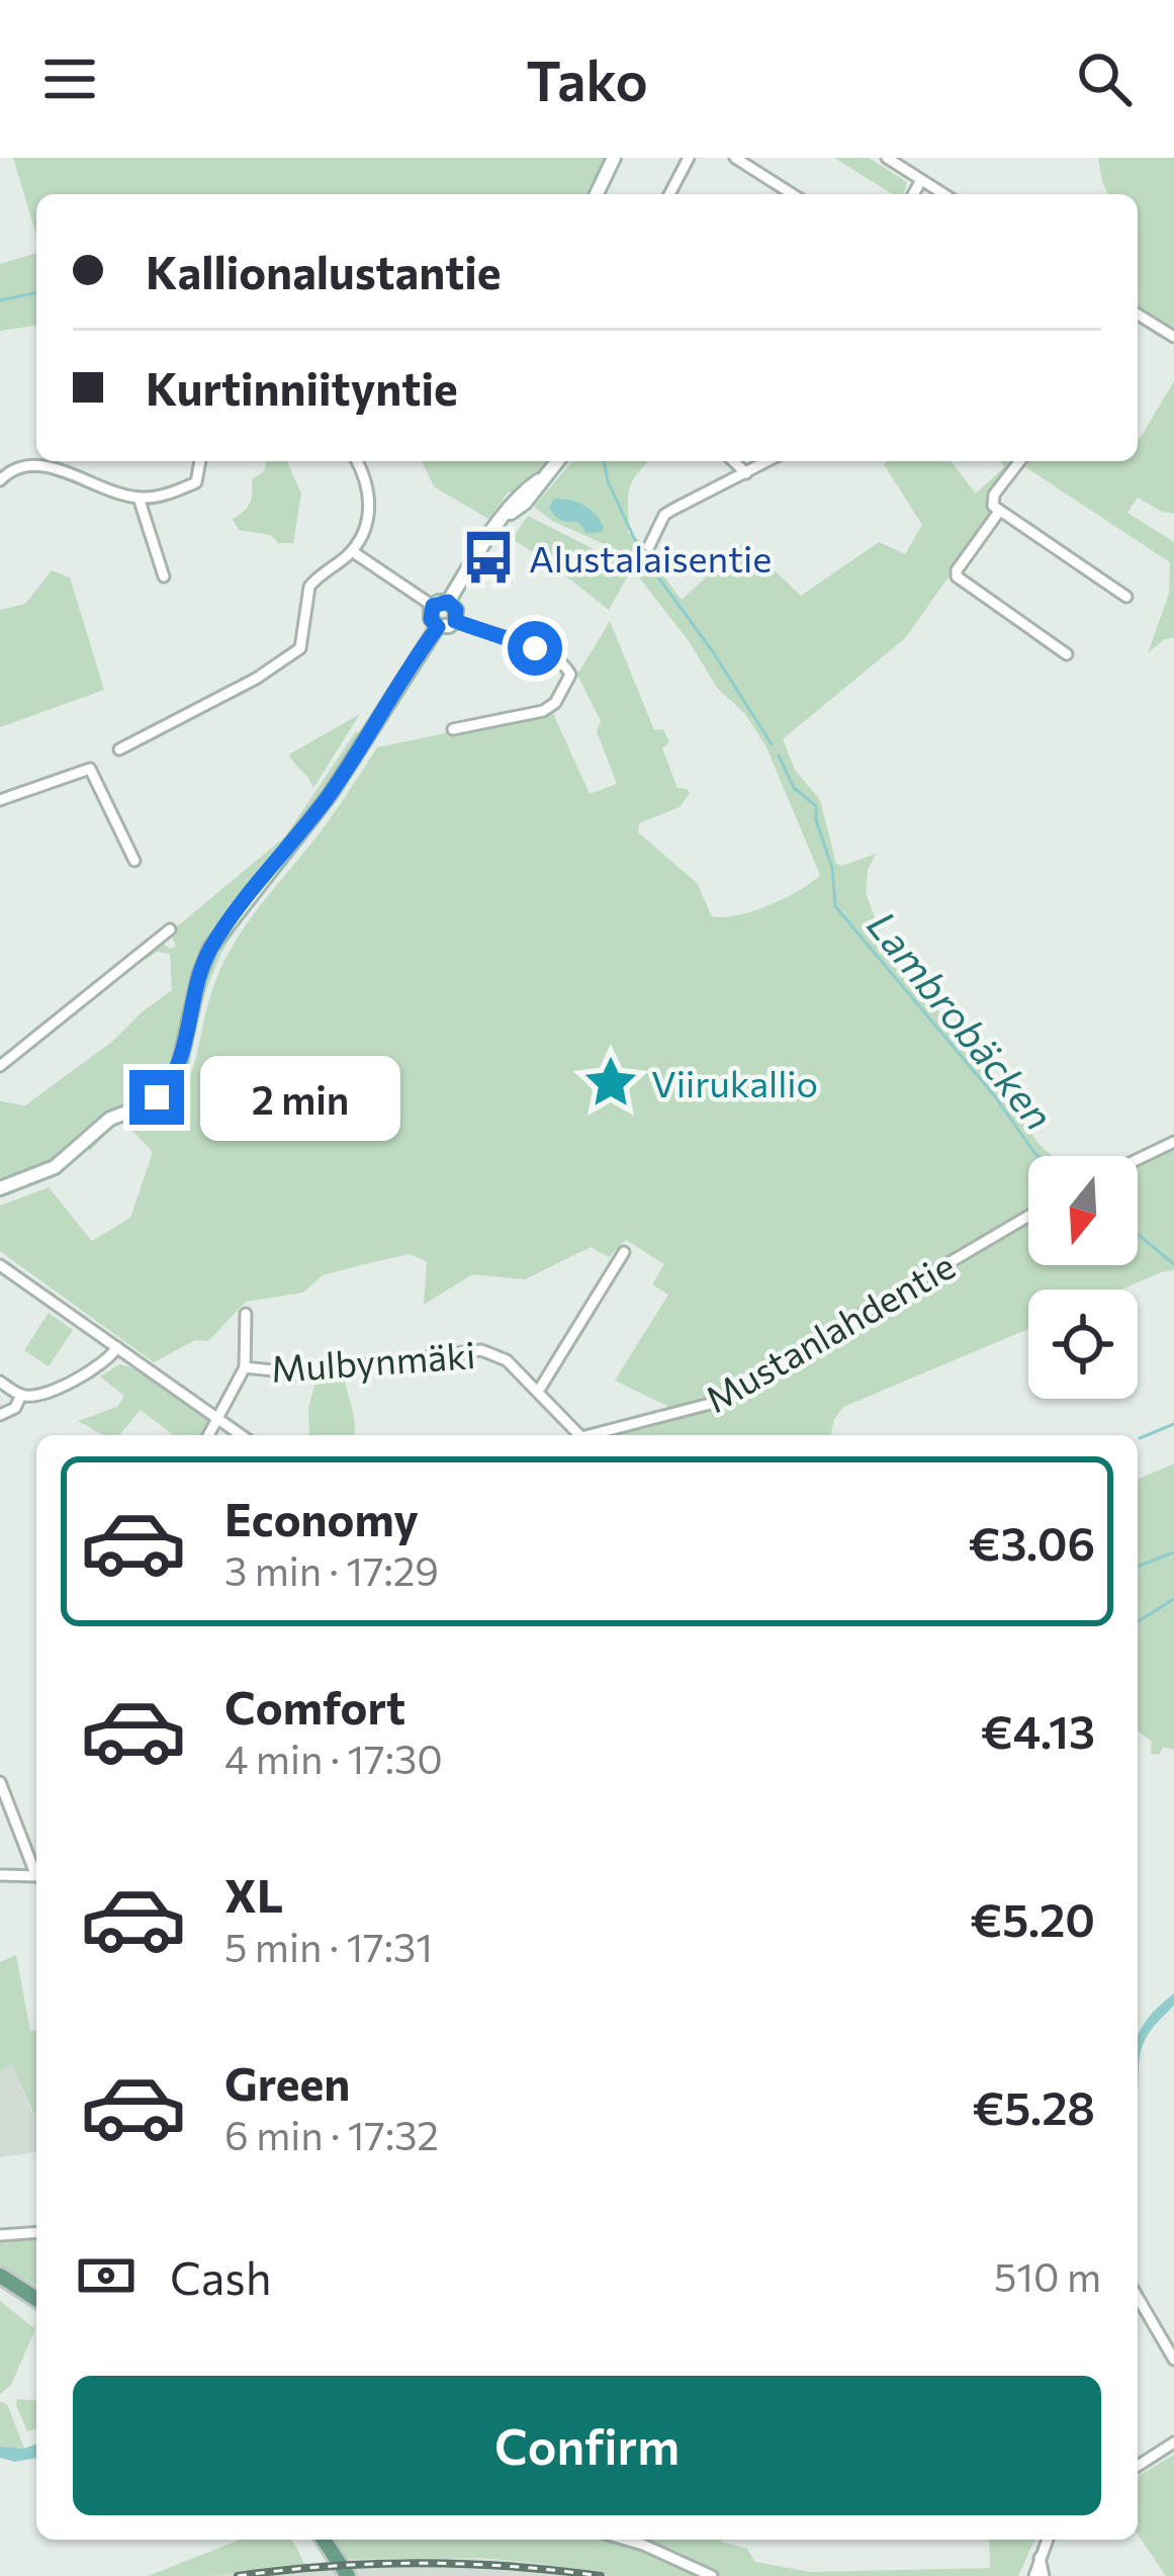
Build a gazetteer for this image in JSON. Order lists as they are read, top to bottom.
{
  "streets": {
    "street": ["Mustanlahdentie", "Mulbynmäki"]
  },
  "crossings": [
    ["Mustanlahdentie", "Mulbynmäki"]
  ],
  "water": ["Lambrobäcken"],
  "places": {
    "bus stop": ["Alustalaisentie"],
    "place": ["Viirukallio"]
  },
  "north": "bottom",
  "page": {
    "header": "Tako",
    "banner": ["Kallionalustantie", "Kurtinniityntie"],
    "bubble": "2 min",
    "list": [
      {
        "name": "Economy",
        "note": "3 min · 17:29",
        "value": "€3.06"
      },
      {
        "name": "Comfort",
        "note": "4 min · 17:30",
        "value": "€4.13"
      },
      {
        "name": "XL",
        "note": "5 min · 17:31",
        "value": "€5.20"
      },
      {
        "name": "Green",
        "note": "6 min · 17:32",
        "value": "€5.28"
      }
    ],
    "pay": ["Cash", "510 m"],
    "buttons": "Confirm"
  }
}
